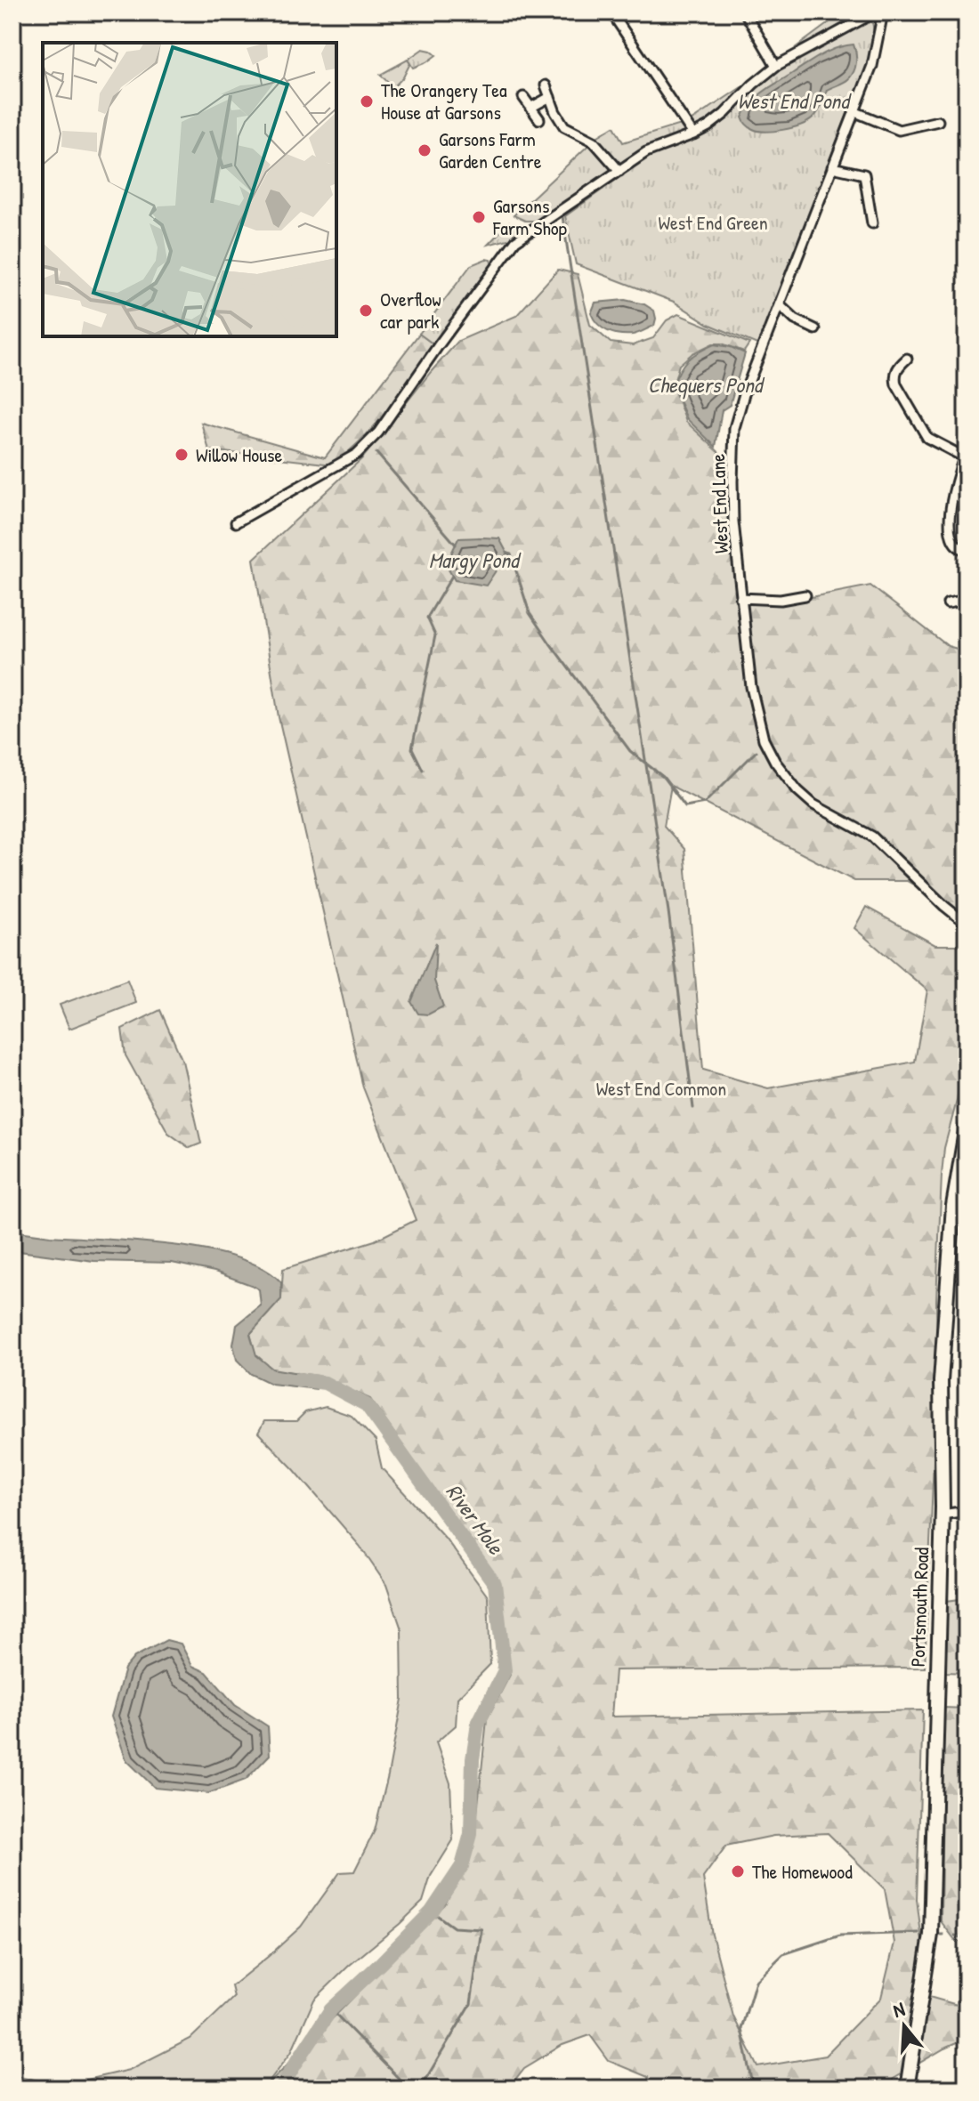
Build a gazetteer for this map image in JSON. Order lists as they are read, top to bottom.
{
  "streets": {
    "main road": ["Portsmouth Road"],
    "street": ["West End Lane"]
  },
  "water": [
    "West End Pond",
    "Chequers Pond",
    "Margy Pond",
    "River Mole"
  ],
  "parks": ["West End Green", "West End Common"],
  "places": [
    "The Orangery Tea House at Garsons",
    "Garsons Farm Garden Centre",
    "Garsons Farm Shop",
    "Overflow car park",
    "Willow House",
    "The Homewood"
  ],
  "north": "top"
}
